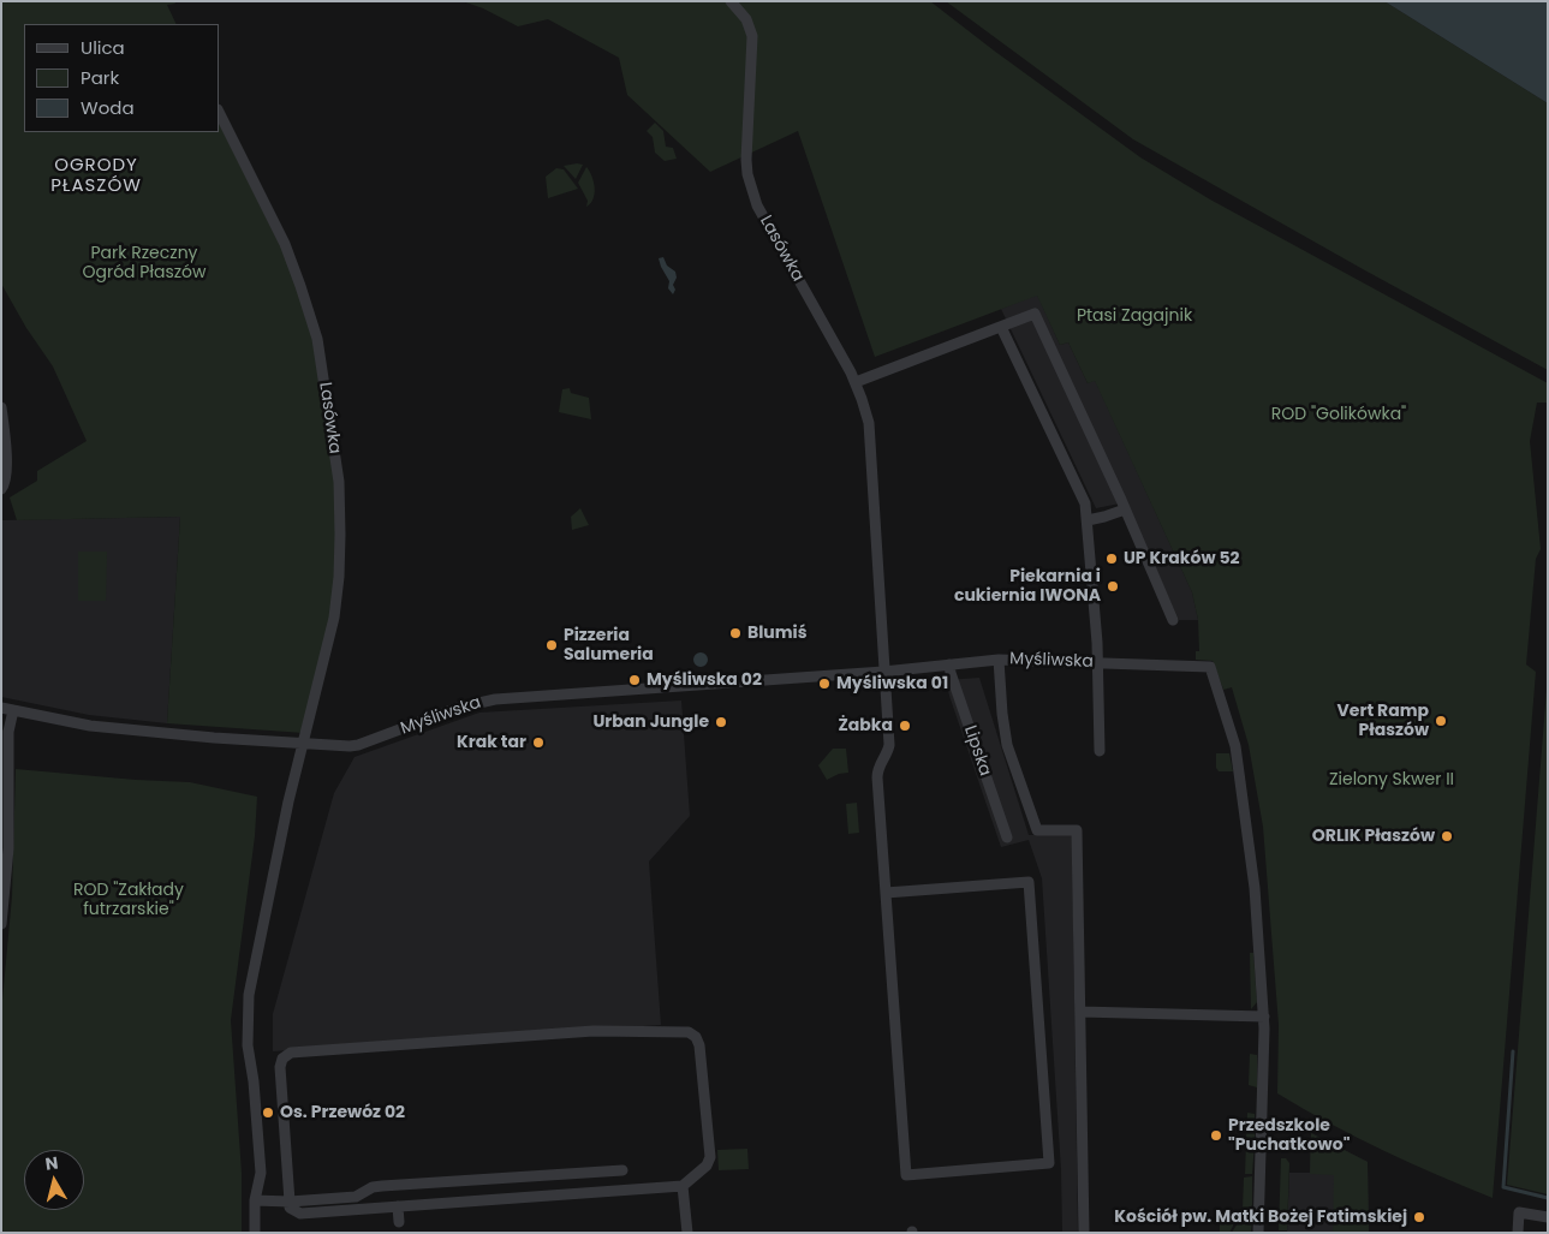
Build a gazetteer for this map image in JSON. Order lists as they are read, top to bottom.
{
  "streets": {
    "street": ["Lasówka", "Myśliwska", "Lipska"]
  },
  "crossings": [
    ["Lasówka", "Myśliwska"],
    ["Myśliwska", "Lipska"]
  ],
  "districts": ["OGRODY PŁASZÓW"],
  "parks": [
    "Park Rzeczny Ogród Płaszów",
    "Ptasi Zagajnik",
    "ROD \"Golikówka\"",
    "Zielony Skwer II",
    "ROD \"Zakłady futrzarskie\""
  ],
  "places": [
    "UP Kraków 52",
    "Piekarnia i cukiernia IWONA",
    "Blumiś",
    "Pizzeria Salumeria",
    "Myśliwska 02",
    "Myśliwska 01",
    "Vert Ramp Płaszów",
    "Urban Jungle",
    "Żabka",
    "Krak tar",
    "ORLIK Płaszów",
    "Os. Przewóz 02",
    "Przedszkole \"Puchatkowo\"",
    "Kościół pw. Matki Bożej Fatimskiej"
  ],
  "legend": ["Ulica", "Park", "Woda"],
  "north": "top"
}
